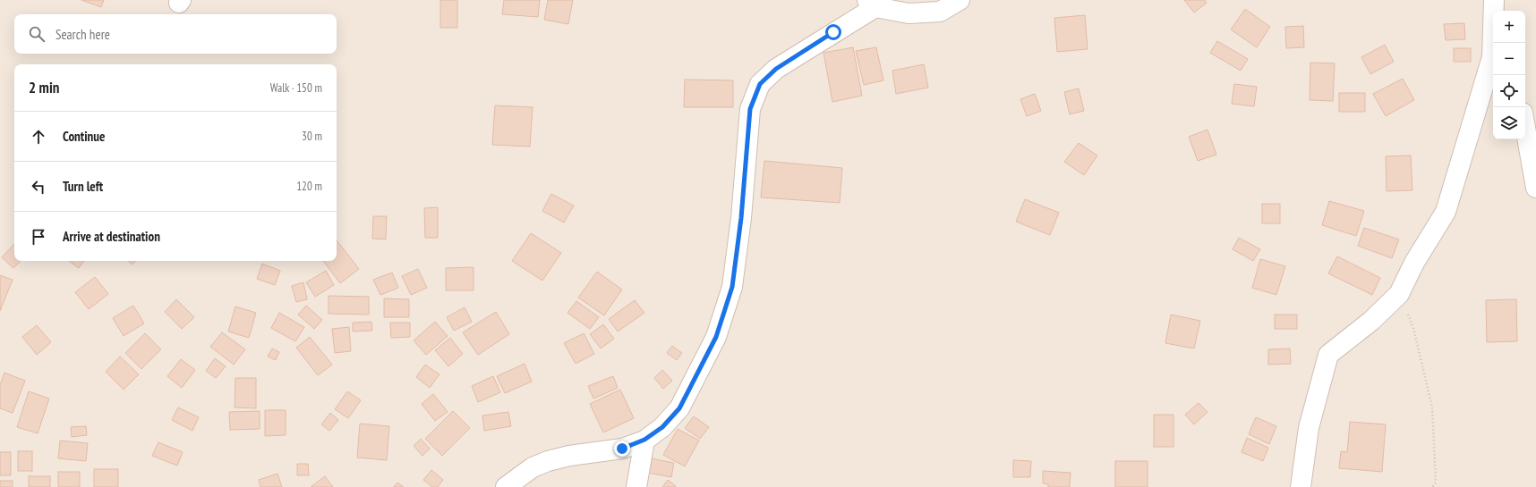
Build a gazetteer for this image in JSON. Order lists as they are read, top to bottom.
{
  "page": {
    "map_buttons": ["+", "−"],
    "search": "Search here",
    "heading": ["2 min", "Walk · 150 m"],
    "list": [
      ["Continue", "30 m"],
      ["Turn left", "120 m"],
      "Arrive at destination"
    ]
  }
}
